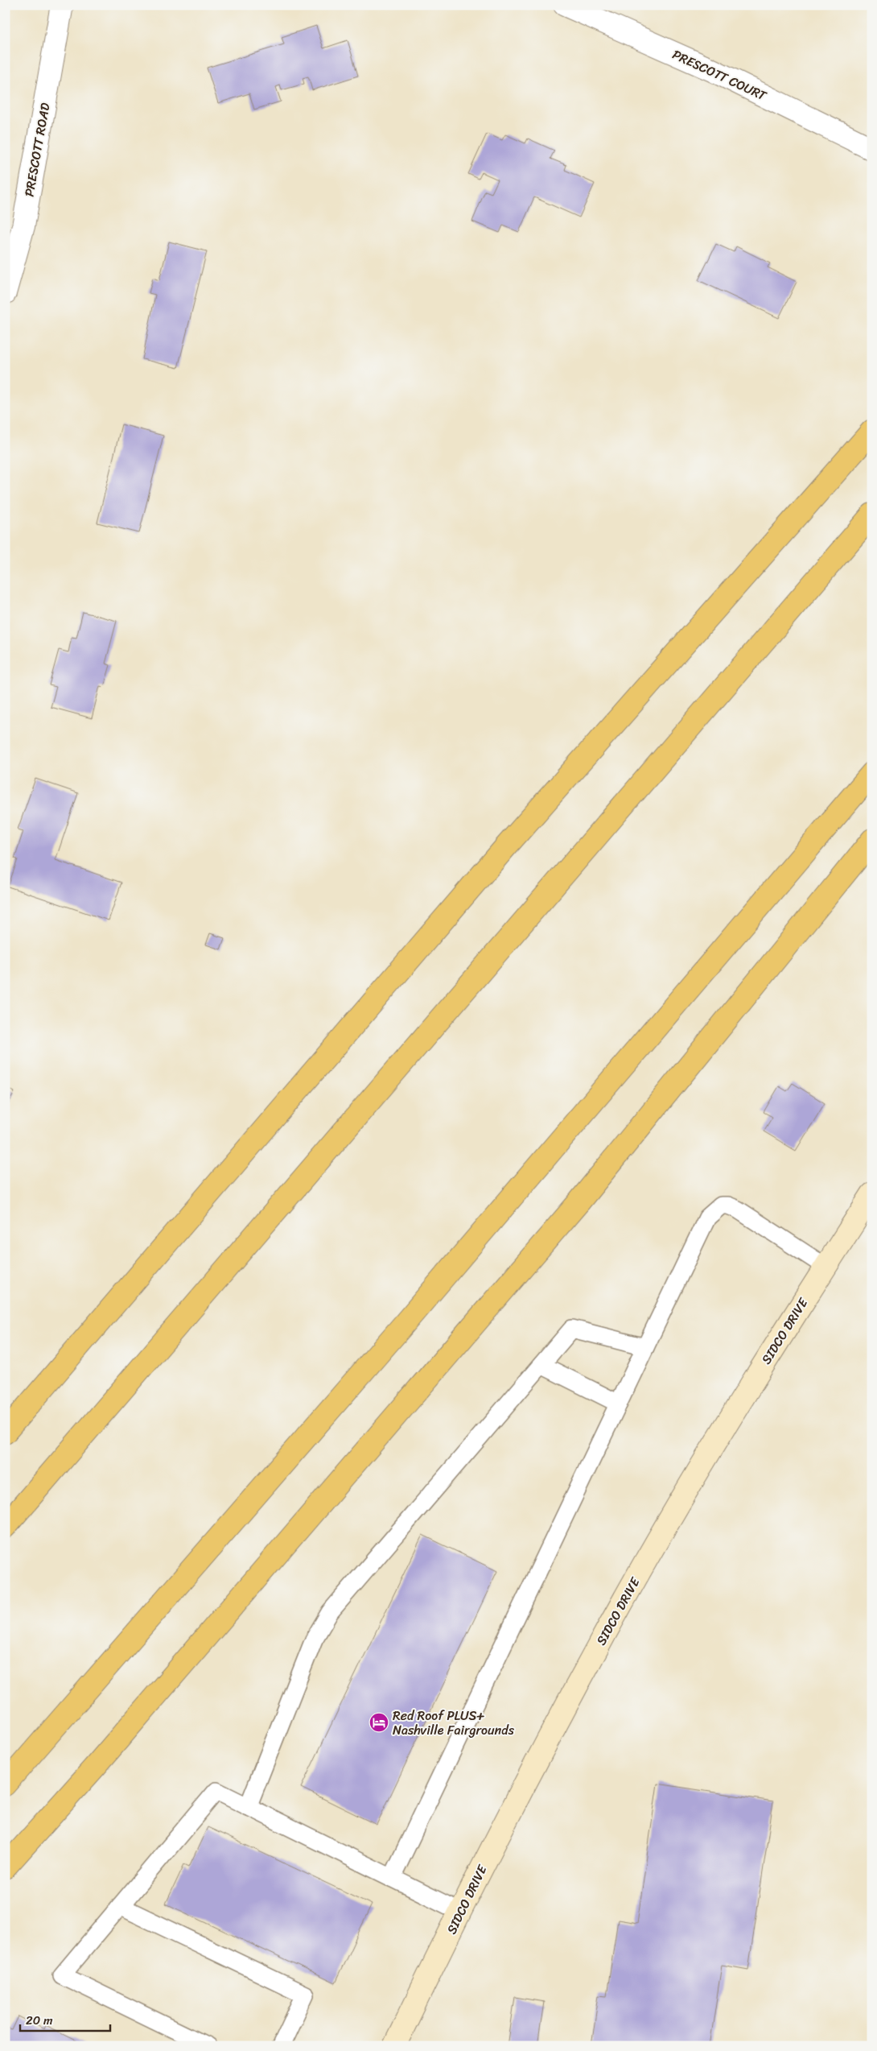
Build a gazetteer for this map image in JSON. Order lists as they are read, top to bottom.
{
  "streets": {
    "main road": ["SIDCO DRIVE"],
    "street": ["PRESCOTT COURT", "PRESCOTT ROAD"]
  },
  "places": {
    "hotel": ["Red Roof PLUS+ Nashville Fairgrounds"]
  },
  "scale_bar": "20 m"
}
